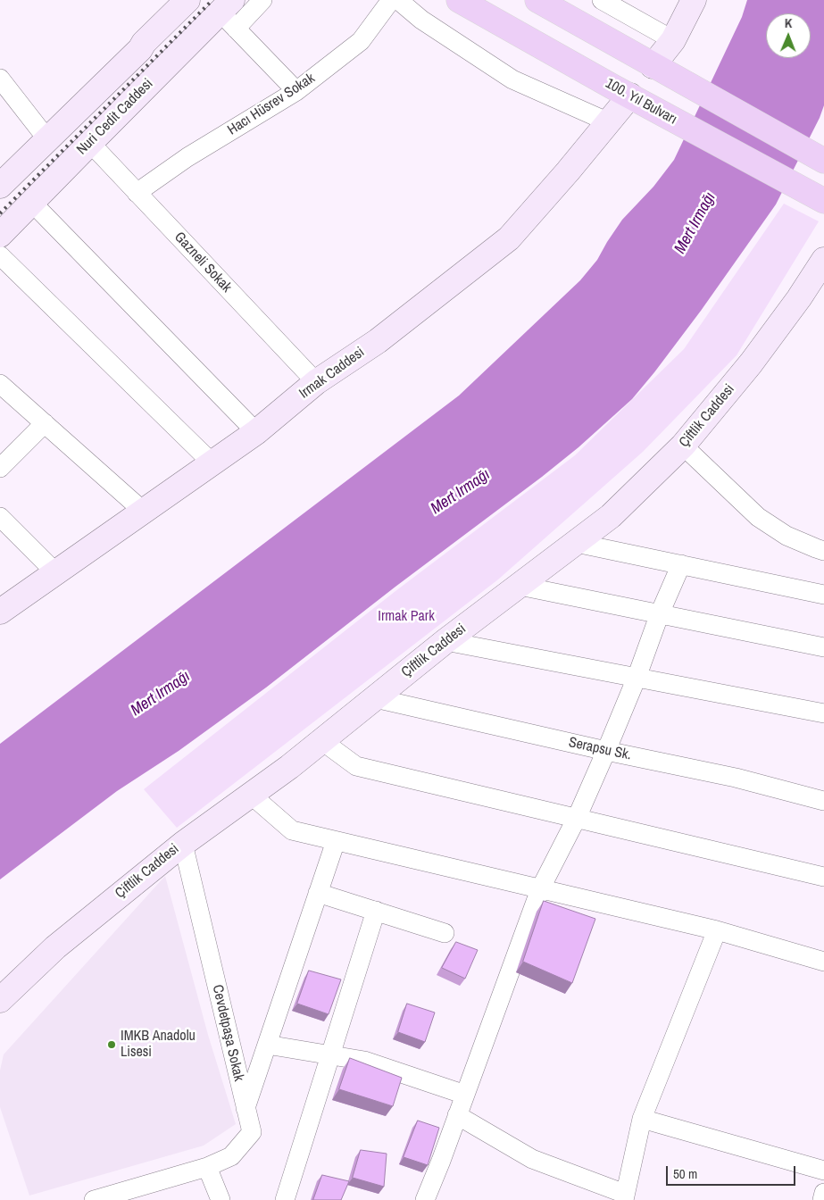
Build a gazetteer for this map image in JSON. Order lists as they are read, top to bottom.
{
  "streets": {
    "main road": [
      "100. Yıl Bulvarı",
      "Nuri Cedit Caddesi",
      "Irmak Caddesi",
      "Çiftlik Caddesi"
    ],
    "street": [
      "Hacı Hüsrev Sokak",
      "Gazneli Sokak",
      "Serapsu Sk.",
      "Cevdetpaşa Sokak"
    ]
  },
  "crossings": [
    ["100. Yıl Bulvarı", "Irmak Caddesi"],
    ["Hacı Hüsrev Sokak", "Gazneli Sokak"],
    ["Nuri Cedit Caddesi", "Gazneli Sokak"],
    ["Gazneli Sokak", "Irmak Caddesi"],
    ["Çiftlik Caddesi", "Serapsu Sk."],
    ["Çiftlik Caddesi", "Cevdetpaşa Sokak"]
  ],
  "water": ["Mert Irmağı"],
  "parks": ["Irmak Park"],
  "places": ["IMKB Anadolu Lisesi"],
  "scale_bar": "50 m",
  "north": "top"
}
